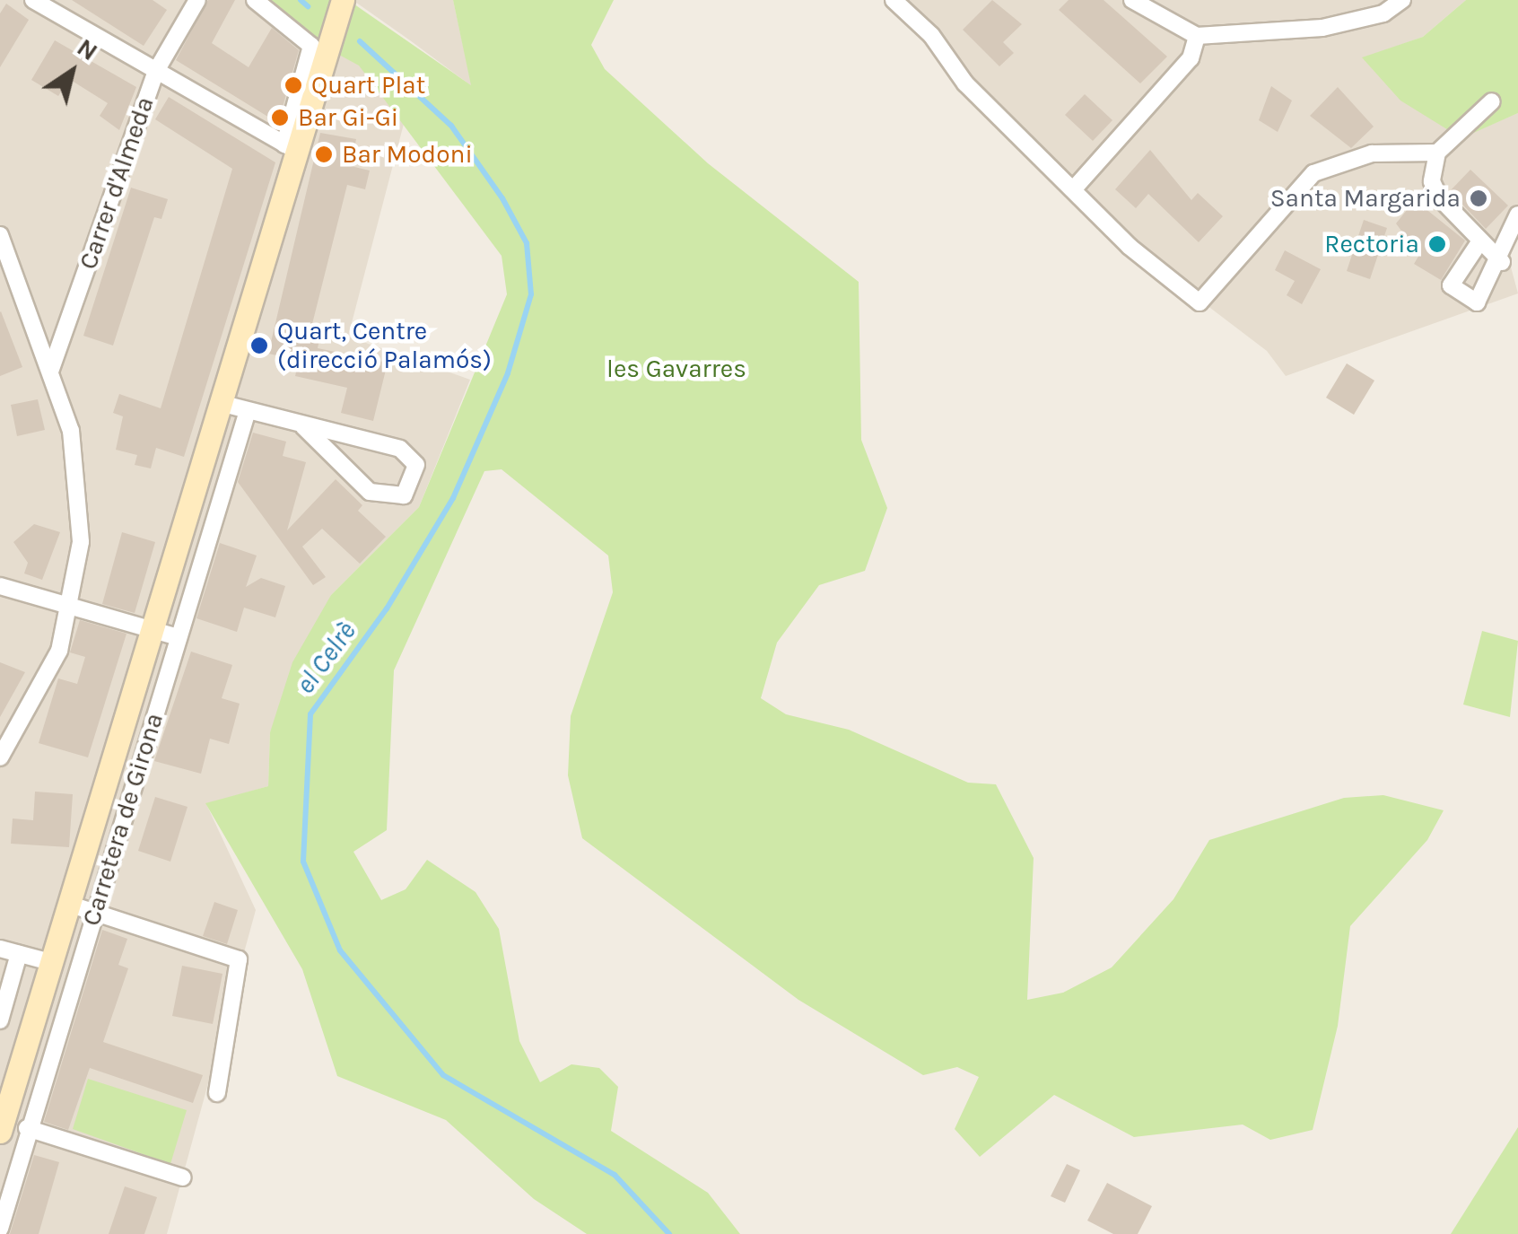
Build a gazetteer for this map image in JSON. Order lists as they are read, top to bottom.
{
  "streets": {
    "street": ["Carrer d'Almeda", "Carretera de Girona"]
  },
  "water": ["el Celrè"],
  "parks": ["les Gavarres"],
  "places": [
    "Quart Plat",
    "Bar Gi-Gi",
    "Bar Modoni",
    "Santa Margarida",
    "Rectoria",
    "Quart, Centre (direcció Palamós)"
  ],
  "north": "top right"
}
